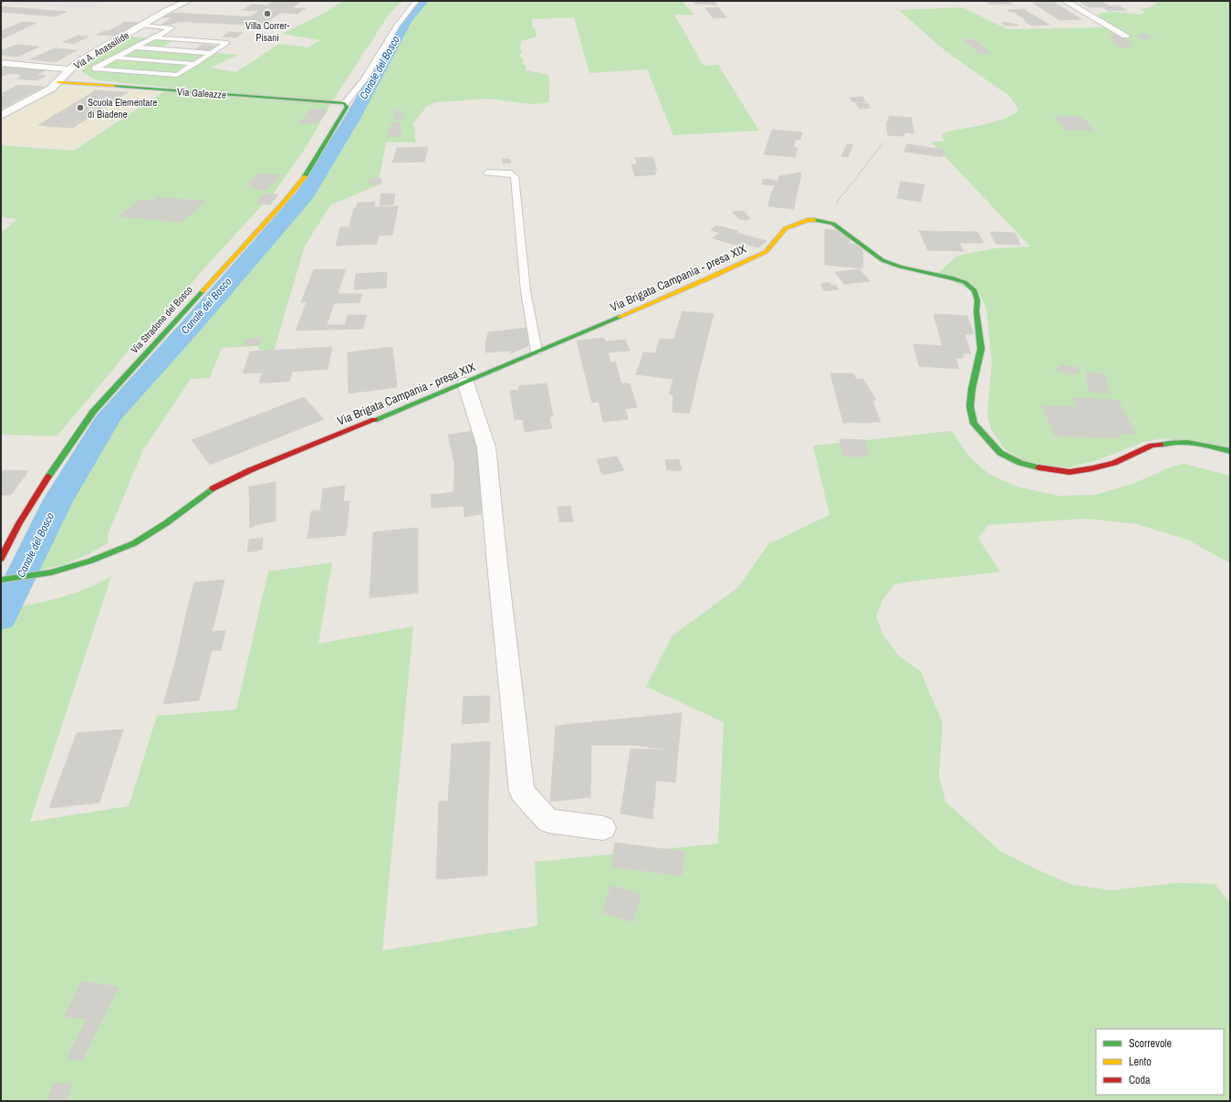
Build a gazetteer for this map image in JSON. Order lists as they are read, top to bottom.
{
  "streets": {
    "street": [
      "Via A. Anassilide",
      "Via Galeazze",
      "Via Brigata Campania - presa XIX",
      "Via Stradone del Bosco"
    ]
  },
  "crossings": [
    ["Via A. Anassilide", "Via Galeazze"],
    ["Via Galeazze", "Via Stradone del Bosco"]
  ],
  "water": ["Canale del Bosco"],
  "places": ["Villa Correr- Pisani", "Scuola Elementare di Biadene"],
  "legend": ["Scorrevole", "Lento", "Coda"]
}
